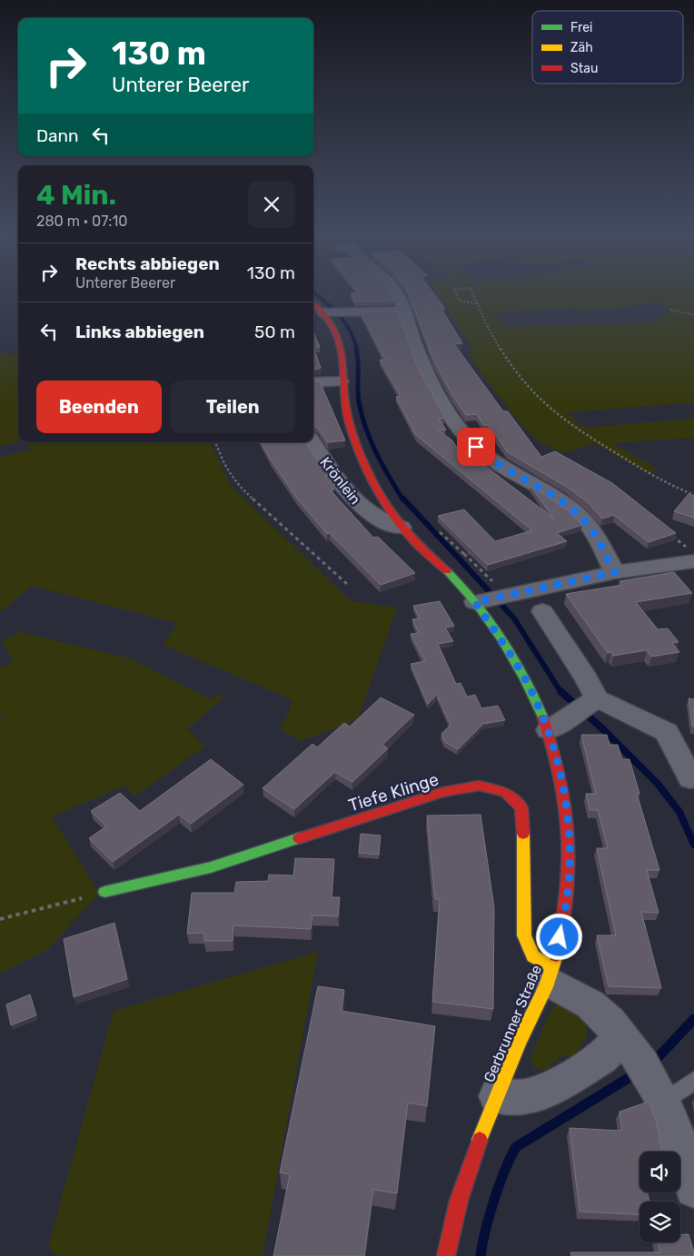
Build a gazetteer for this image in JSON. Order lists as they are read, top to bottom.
{
  "streets": {
    "street": ["Krönlein", "Tiefe Klinge", "Gerbrunner Straße"]
  },
  "crossings": [
    ["Krönlein", "Gerbrunner Straße"],
    ["Tiefe Klinge", "Gerbrunner Straße"]
  ],
  "legend": ["Frei", "Zäh", "Stau"],
  "page": {
    "turn": ["130 m", "Unterer Beerer"],
    "then": "Dann",
    "heading": ["4 Min.", "280 m · 07:10"],
    "list": [
      {
        "name": "Rechts abbiegen",
        "note": "Unterer Beerer",
        "value": "130 m"
      },
      {
        "name": "Links abbiegen",
        "value": "50 m"
      }
    ],
    "buttons": ["Beenden", "Teilen"]
  }
}
